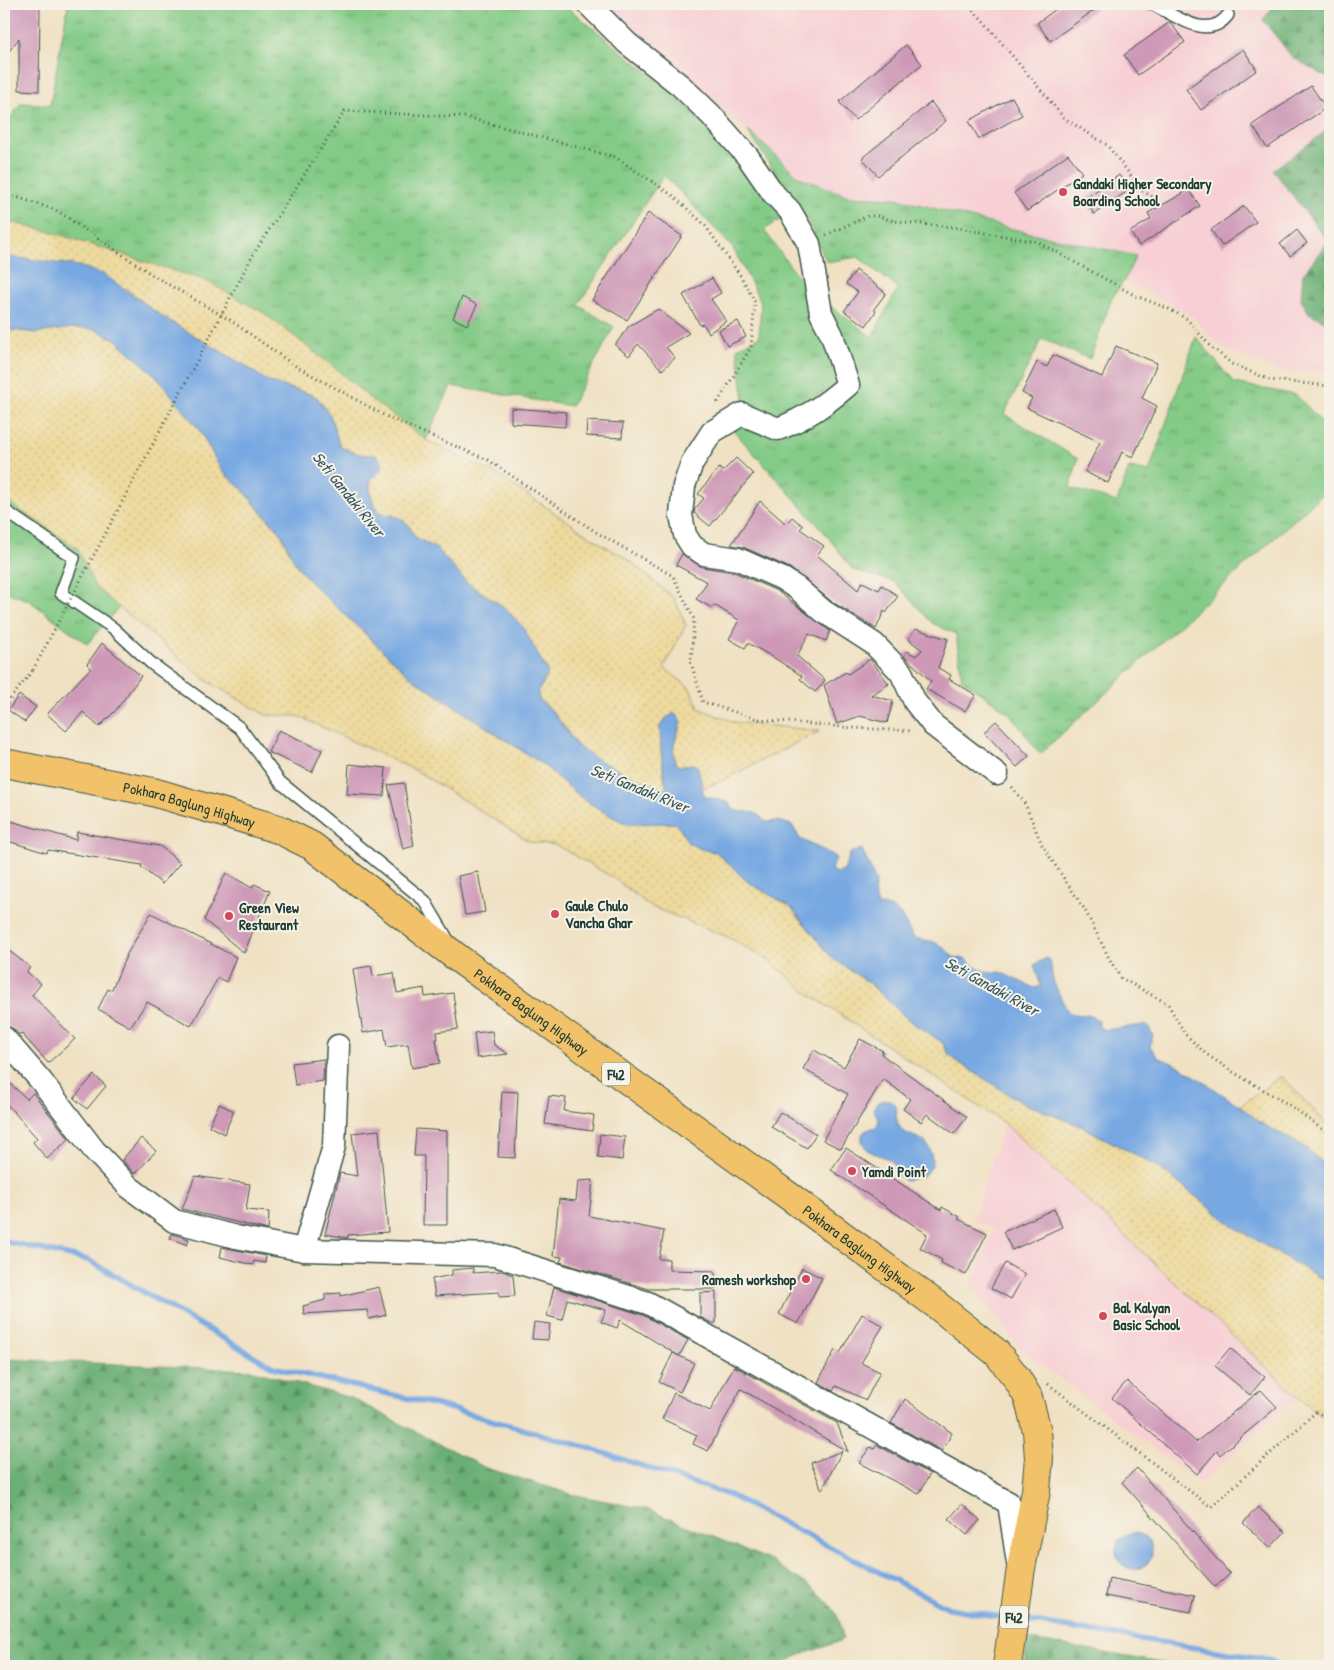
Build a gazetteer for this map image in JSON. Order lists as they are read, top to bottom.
{
  "streets": {
    "highway": ["Pokhara Baglung Highway", "F42"]
  },
  "crossings": [
    ["Pokhara Baglung Highway", "F42"]
  ],
  "water": ["Seti Gandaki River"],
  "places": [
    "Gandaki Higher Secondary Boarding School",
    "Gaule Chulo Vancha Ghar",
    "Green View Restaurant",
    "Yamdi Point",
    "Ramesh workshop",
    "Bal Kalyan Basic School"
  ]
}
